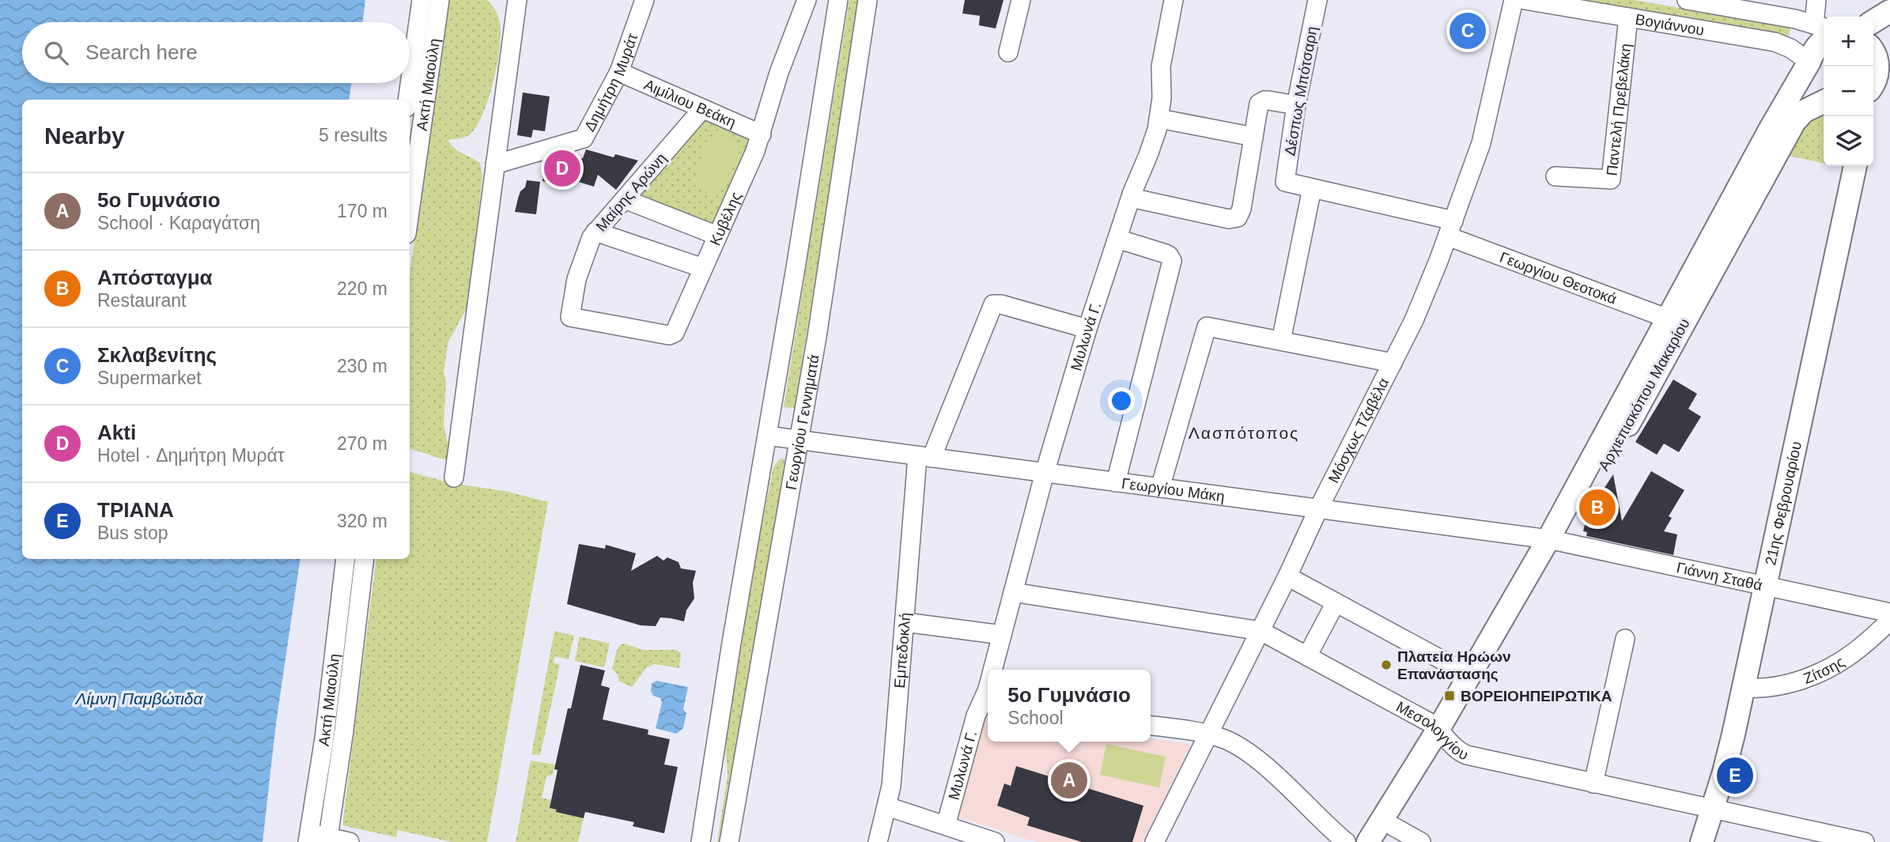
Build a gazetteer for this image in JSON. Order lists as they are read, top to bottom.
{
  "streets": {
    "main road": ["Αρχιεπισκόπου Μακαρίου", "21ης Φεβρουαρίου"],
    "street": [
      "Βογιάννου",
      "Δημήτρη Μυράτ",
      "Ακτή Μιαούλη",
      "Δέσπως Μπότσαρη",
      "Αιμίλιου Βεάκη",
      "Παντελή Πρεβελάκη",
      "Μαίρης Αρώνη",
      "Κυβέλης",
      "Γεωργίου Θεοτοκά",
      "Μυλωνά Γ.",
      "Γεωργίου Γεννηματά",
      "Μόσχως Τζαβέλα",
      "Γεωργίου Μάκη",
      "Γιάννη Σταθά",
      "Εμπεδοκλή",
      "Ζίτσης",
      "Μεσολογγίου"
    ]
  },
  "crossings": [
    ["Βογιάννου", "Παντελή Πρεβελάκη"],
    ["Δημήτρη Μυράτ", "Αιμίλιου Βεάκη"],
    ["Δέσπως Μπότσαρη", "Γεωργίου Θεοτοκά"],
    ["Αιμίλιου Βεάκη", "Μαίρης Αρώνη"],
    ["Αιμίλιου Βεάκη", "Κυβέλης"],
    ["Μαίρης Αρώνη", "Κυβέλης"],
    ["Γεωργίου Θεοτοκά", "Μόσχως Τζαβέλα"],
    ["Μυλωνά Γ.", "Γεωργίου Μάκη"],
    ["Μυλωνά Γ.", "Εμπεδοκλή"],
    ["Μυλωνά Γ.", "Μεσολογγίου"],
    ["Αρχιεπισκόπου Μακαρίου", "Γεωργίου Μάκη"],
    ["Αρχιεπισκόπου Μακαρίου", "Γιάννη Σταθά"],
    ["Αρχιεπισκόπου Μακαρίου", "Μεσολογγίου"],
    ["Γεωργίου Γεννηματά", "Γεωργίου Μάκη"],
    ["Μόσχως Τζαβέλα", "Γεωργίου Μάκη"],
    ["Μόσχως Τζαβέλα", "Μεσολογγίου"],
    ["Γεωργίου Μάκη", "Γιάννη Σταθά"],
    ["Γεωργίου Μάκη", "Εμπεδοκλή"],
    ["21ης Φεβρουαρίου", "Γιάννη Σταθά"],
    ["21ης Φεβρουαρίου", "Ζίτσης"],
    ["21ης Φεβρουαρίου", "Μεσολογγίου"]
  ],
  "districts": ["Λασπότοπος"],
  "water": ["Λίμνη Παμβώτιδα"],
  "places": {
    "other": ["Πλατεία Ηρώων Επανάστασης"],
    "transit": ["ΒΟΡΕΙΟΗΠΕΙΡΩΤΙΚΑ"]
  },
  "page": {
    "pins": [
      "C",
      "D",
      "B",
      "E",
      "A"
    ],
    "map_buttons": ["+", "−"],
    "search": "Search here",
    "heading": ["Nearby", "5 results"],
    "list": [
      {
        "mark": "A",
        "name": "5ο Γυμνάσιο",
        "note": "School · Καραγάτση",
        "value": "170 m"
      },
      {
        "mark": "B",
        "name": "Απόσταγμα",
        "note": "Restaurant",
        "value": "220 m"
      },
      {
        "mark": "C",
        "name": "Σκλαβενίτης",
        "note": "Supermarket",
        "value": "230 m"
      },
      {
        "mark": "D",
        "name": "Akti",
        "note": "Hotel · Δημήτρη Μυράτ",
        "value": "270 m"
      },
      {
        "mark": "E",
        "name": "ΤΡΙΑΝΑ",
        "note": "Bus stop",
        "value": "320 m"
      }
    ],
    "popup": ["5ο Γυμνάσιο", "School"]
  }
}
